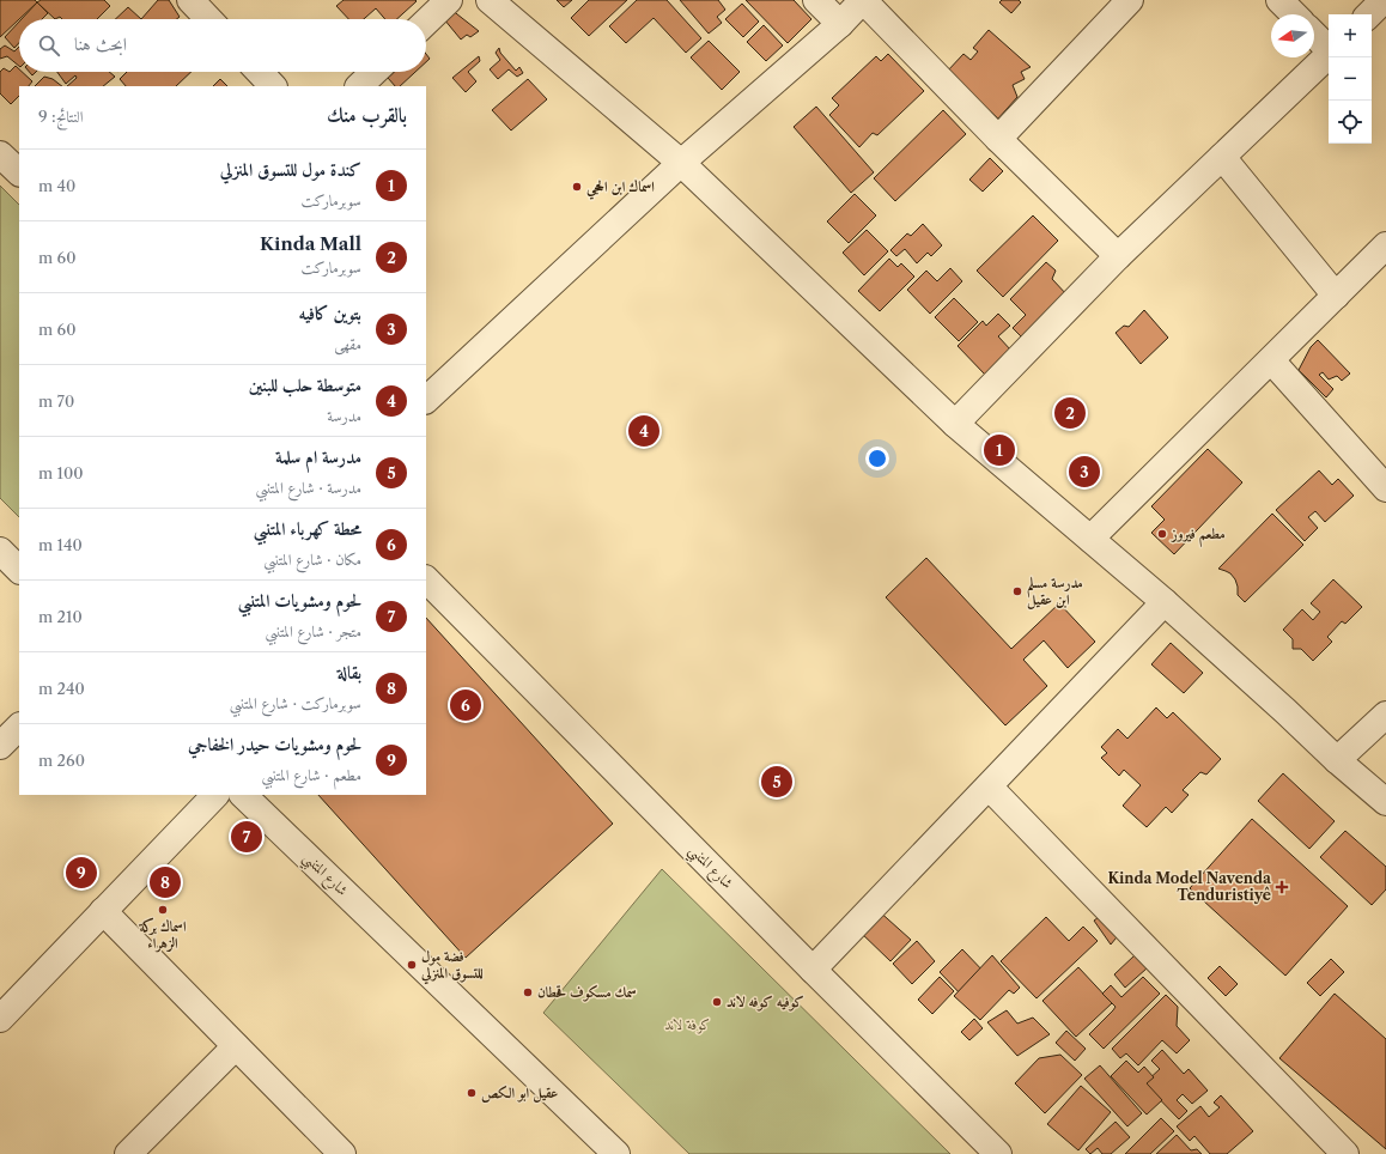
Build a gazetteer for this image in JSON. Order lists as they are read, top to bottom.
{
  "streets": {
    "street": ["شارع المتنبي"]
  },
  "parks": ["كوفة لاند"],
  "places": {
    "other": [
      "اسماك ابن الحجي",
      "مطعم فيروز",
      "مدرسة مسلم ابن عقيل",
      "اسماك بركة الزهراء",
      "فضة مول للتسوق المنزلي",
      "سمك مسكوف قحطان",
      "كوفيه كوفه لاند",
      "عقيل ابو الكص"
    ],
    "health": ["Kinda Model Navenda Tenduristiyê"]
  },
  "north": "left",
  "page": {
    "map_buttons": ["+", "−"],
    "search": "ابحث هنا",
    "heading": ["بالقرب منك", "النتائج: 9"],
    "list": [
      {
        "mark": "1",
        "name": "كندة مول للتسوق المنزلي",
        "note": "سوبرماركت",
        "value": "40 m"
      },
      {
        "mark": "2",
        "name": "Kinda Mall",
        "note": "سوبرماركت",
        "value": "60 m"
      },
      {
        "mark": "3",
        "name": "بتوين كافيه",
        "note": "مقهى",
        "value": "60 m"
      },
      {
        "mark": "4",
        "name": "متوسطة حلب للبنين",
        "note": "مدرسة",
        "value": "70 m"
      },
      {
        "mark": "5",
        "name": "مدرسة ام سلمة",
        "note": "مدرسة · شارع المتنبي",
        "value": "100 m"
      },
      {
        "mark": "6",
        "name": "محطة كهرباء المتنبي",
        "note": "مكان · شارع المتنبي",
        "value": "140 m"
      },
      {
        "mark": "7",
        "name": "لحوم ومشويات المتنبي",
        "note": "متجر · شارع المتنبي",
        "value": "210 m"
      },
      {
        "mark": "8",
        "name": "بقالة",
        "note": "سوبرماركت · شارع المتنبي",
        "value": "240 m"
      },
      {
        "mark": "9",
        "name": "لحوم ومشويات حيدر الخفاجي",
        "note": "مطعم · شارع المتنبي",
        "value": "260 m"
      }
    ],
    "pins": [
      "2",
      "4",
      "1",
      "3",
      "6",
      "5",
      "7",
      "9",
      "8"
    ]
  }
}
